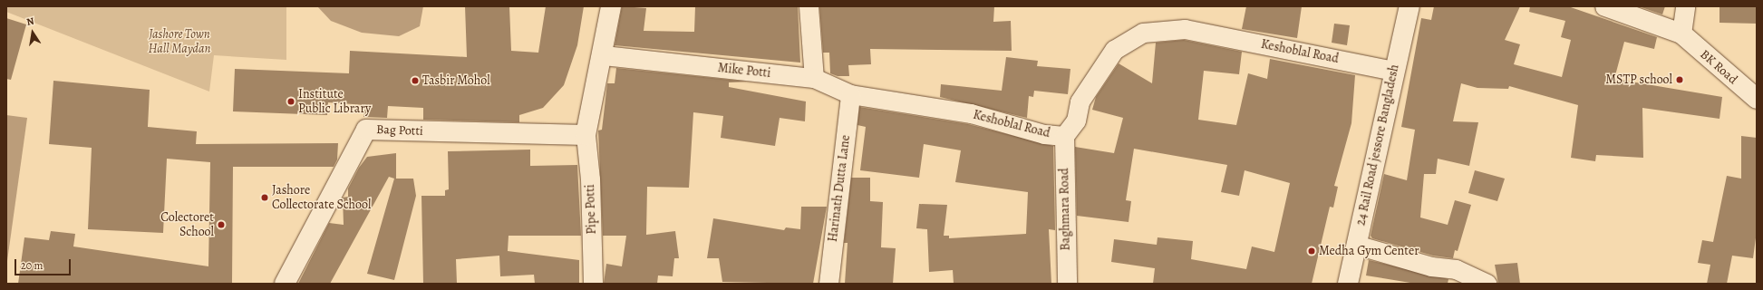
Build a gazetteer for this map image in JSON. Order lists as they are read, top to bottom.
{
  "streets": {
    "street": [
      "Keshoblal Road",
      "BK Road",
      "Mike Potti",
      "Bag Potti",
      "24 Rail Road jessore Bangladesh",
      "Harinath Dutta Lane",
      "Pipe Potti",
      "Baghmara Road"
    ]
  },
  "crossings": [
    ["Keshoblal Road", "Mike Potti"],
    ["Keshoblal Road", "24 Rail Road jessore Bangladesh"],
    ["Keshoblal Road", "Harinath Dutta Lane"],
    ["Keshoblal Road", "Baghmara Road"],
    ["Bag Potti", "Pipe Potti"]
  ],
  "parks": ["Jashore Town Hall Maydan"],
  "places": [
    "MSTP school",
    "Tasbir Mohol",
    "Institute Public Library",
    "Jashore Collectorate School",
    "Colectoret School",
    "Medha Gym Center"
  ],
  "scale_bar": "20 m",
  "north": "top"
}
